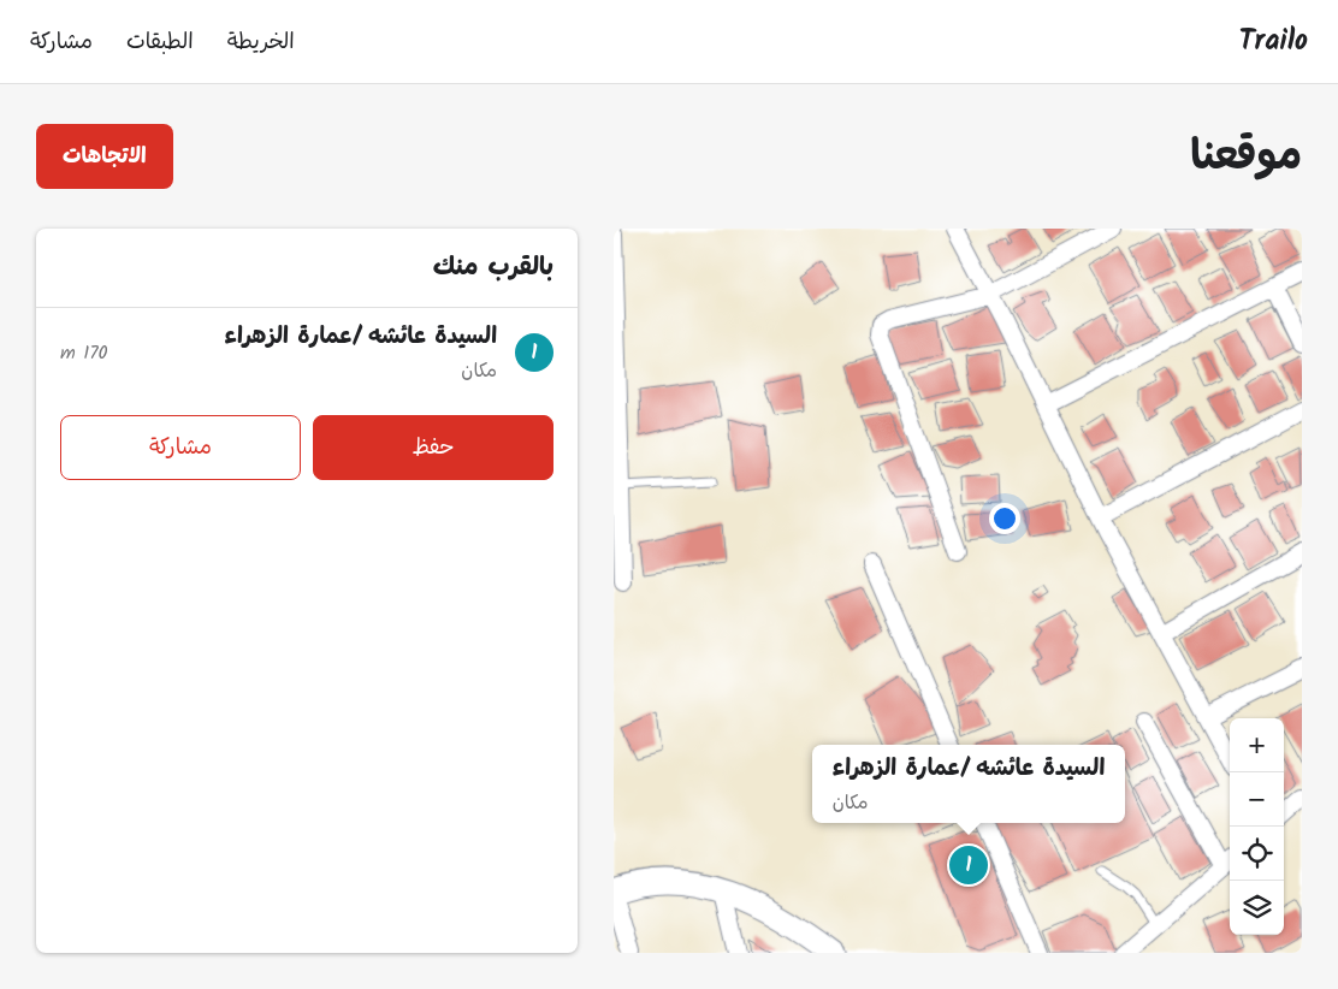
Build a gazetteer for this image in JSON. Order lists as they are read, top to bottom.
{
  "page": {
    "header": "Trailo",
    "nav": ["الخريطة", "الطبقات", "مشاركة"],
    "title": "موقعنا",
    "buttons": [
      "الاتجاهات",
      ["حفظ", "مشاركة"]
    ],
    "heading": "بالقرب منك",
    "list": [
      {
        "mark": "1",
        "name": "السيدة عائشه /عمارة الزهراء",
        "note": "مكان",
        "value": "170 m"
      }
    ],
    "map_buttons": ["+", "−"],
    "popup": ["السيدة عائشه /عمارة الزهراء", "مكان"],
    "pins": "1"
  }
}
